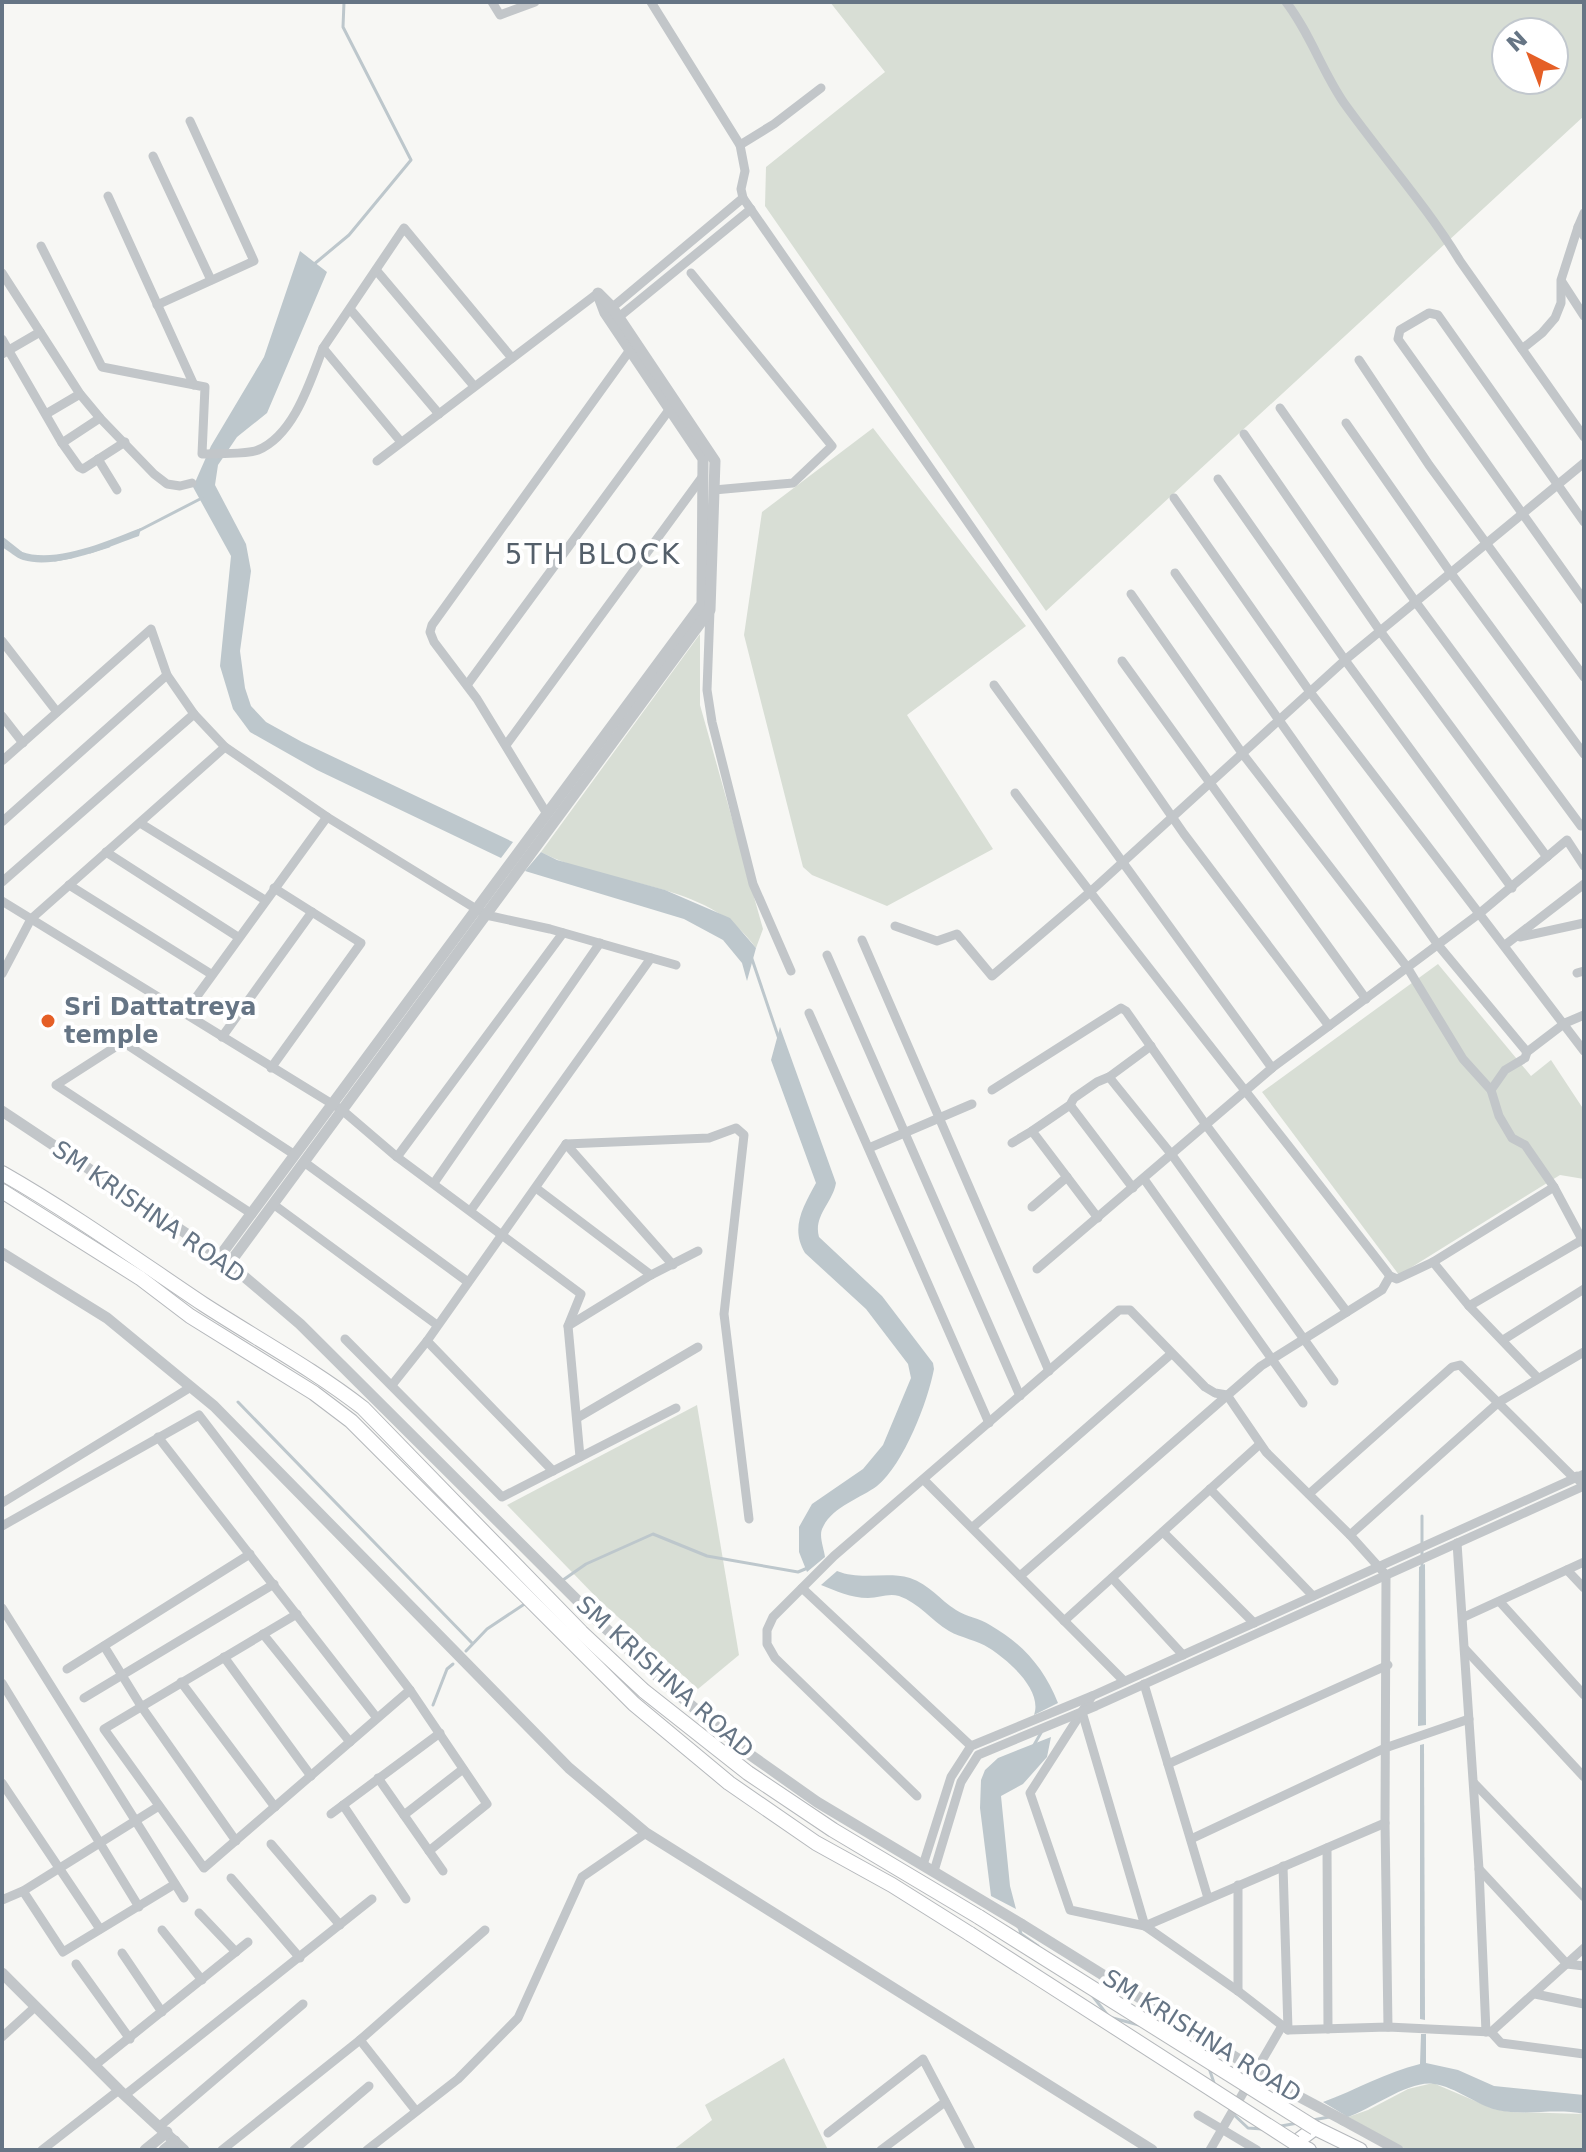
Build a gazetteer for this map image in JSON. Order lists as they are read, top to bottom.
{
  "streets": {
    "main road": ["SM KRISHNA ROAD"]
  },
  "districts": ["5TH BLOCK"],
  "places": ["Sri Dattatreya temple"],
  "north": "top left"
}
